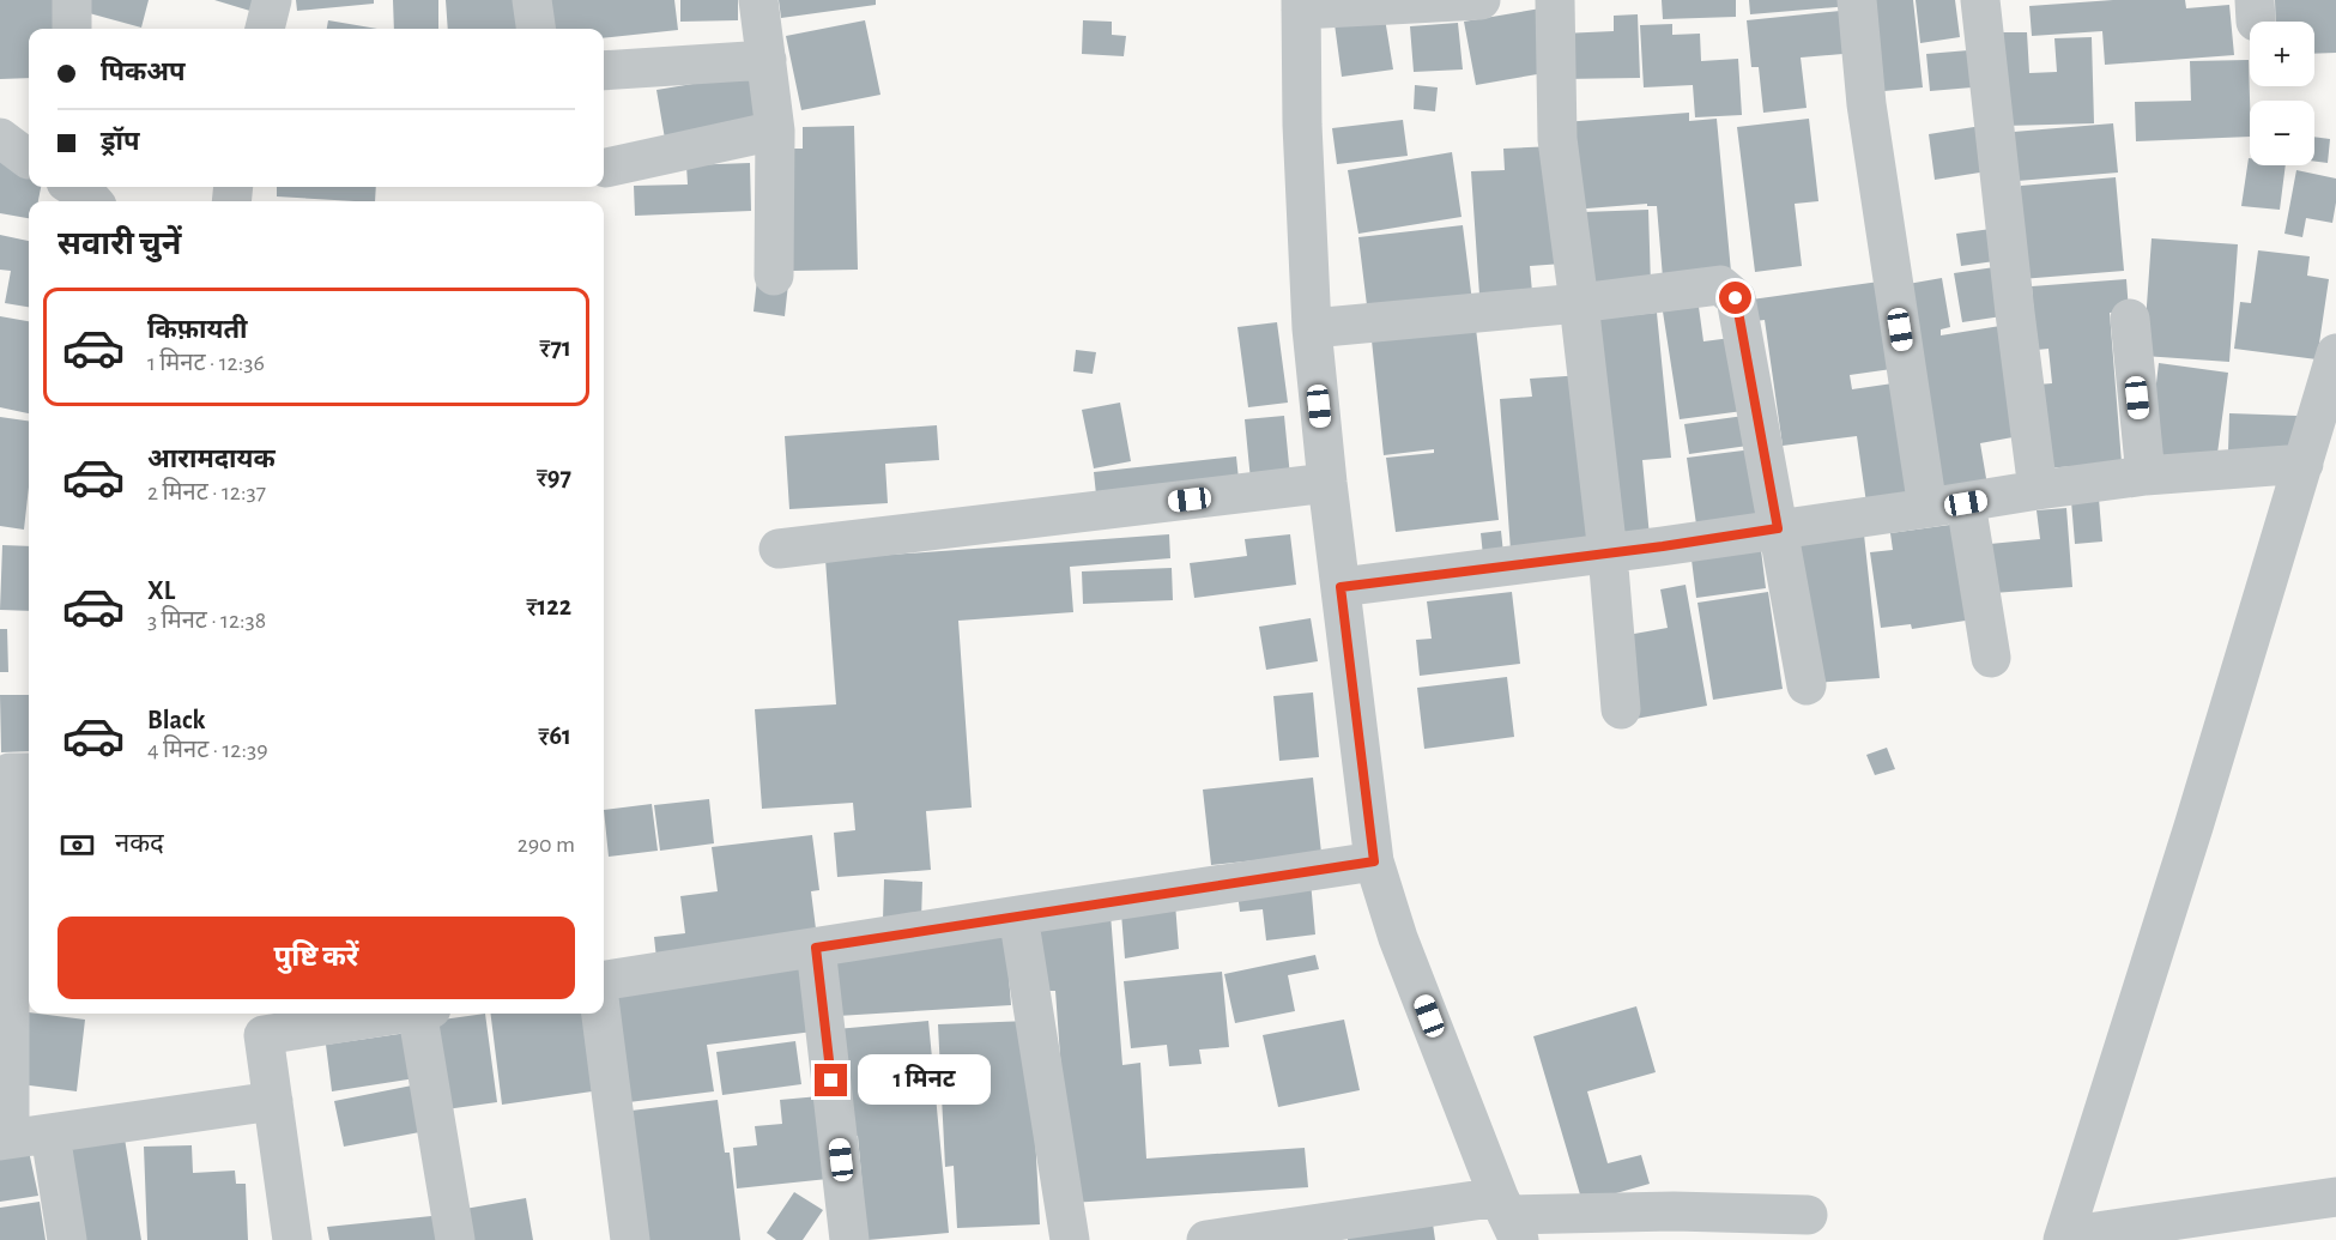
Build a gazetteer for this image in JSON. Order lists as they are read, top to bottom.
{
  "page": {
    "map_buttons": ["+", "−"],
    "banner": ["पिकअप", "ड्रॉप"],
    "heading": "सवारी चुनें",
    "list": [
      {
        "name": "किफ़ायती",
        "note": "1 मिनट · 12:36",
        "value": "₹71"
      },
      {
        "name": "आरामदायक",
        "note": "2 मिनट · 12:37",
        "value": "₹97"
      },
      {
        "name": "XL",
        "note": "3 मिनट · 12:38",
        "value": "₹122"
      },
      {
        "name": "Black",
        "note": "4 मिनट · 12:39",
        "value": "₹61"
      }
    ],
    "pay": ["नकद", "290 m"],
    "buttons": "पुष्टि करें",
    "bubble": "1 मिनट"
  }
}
